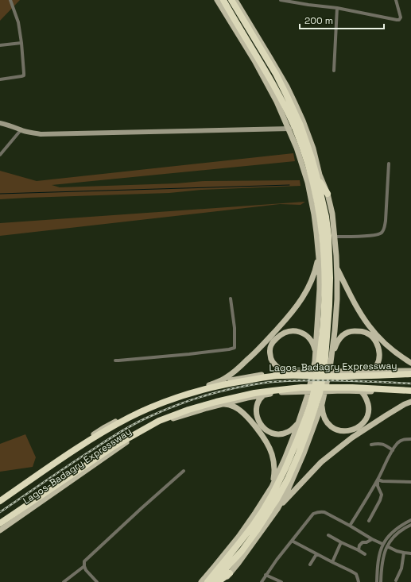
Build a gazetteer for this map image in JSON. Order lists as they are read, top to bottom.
{
  "streets": {
    "highway": ["Lagos-Badagry Expressway"]
  },
  "scale_bar": "200 m"
}
